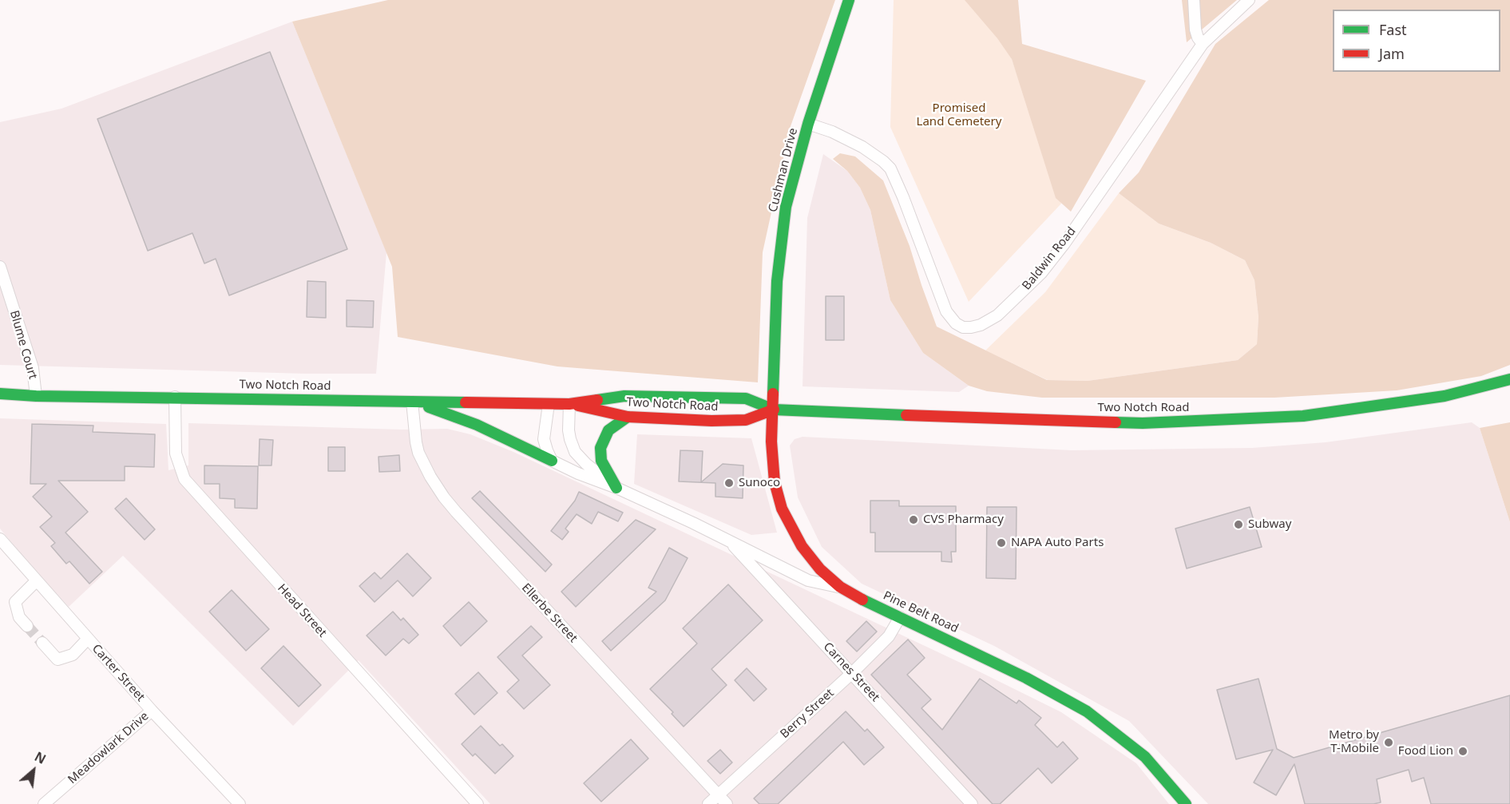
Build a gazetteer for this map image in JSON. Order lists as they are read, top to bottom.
{
  "streets": {
    "main road": ["Cushman Drive", "Two Notch Road", "Pine Belt Road"],
    "street": [
      "Baldwin Road",
      "Blume Court",
      "Head Street",
      "Ellerbe Street",
      "Carnes Street",
      "Carter Street",
      "Berry Street",
      "Meadowlark Drive"
    ]
  },
  "crossings": [
    ["Cushman Drive", "Baldwin Road"],
    ["Cushman Drive", "Two Notch Road"],
    ["Cushman Drive", "Pine Belt Road"],
    ["Blume Court", "Two Notch Road"],
    ["Two Notch Road", "Head Street"],
    ["Two Notch Road", "Pine Belt Road"],
    ["Two Notch Road", "Ellerbe Street"],
    ["Pine Belt Road", "Carnes Street"],
    ["Pine Belt Road", "Berry Street"],
    ["Ellerbe Street", "Berry Street"],
    ["Carnes Street", "Berry Street"],
    ["Carter Street", "Meadowlark Drive"]
  ],
  "parks": ["Promised Land Cemetery"],
  "places": [
    "Sunoco",
    "CVS Pharmacy",
    "Subway",
    "NAPA Auto Parts",
    "Metro by T-Mobile",
    "Food Lion"
  ],
  "legend": ["Fast", "Jam"],
  "north": "top right"
}
